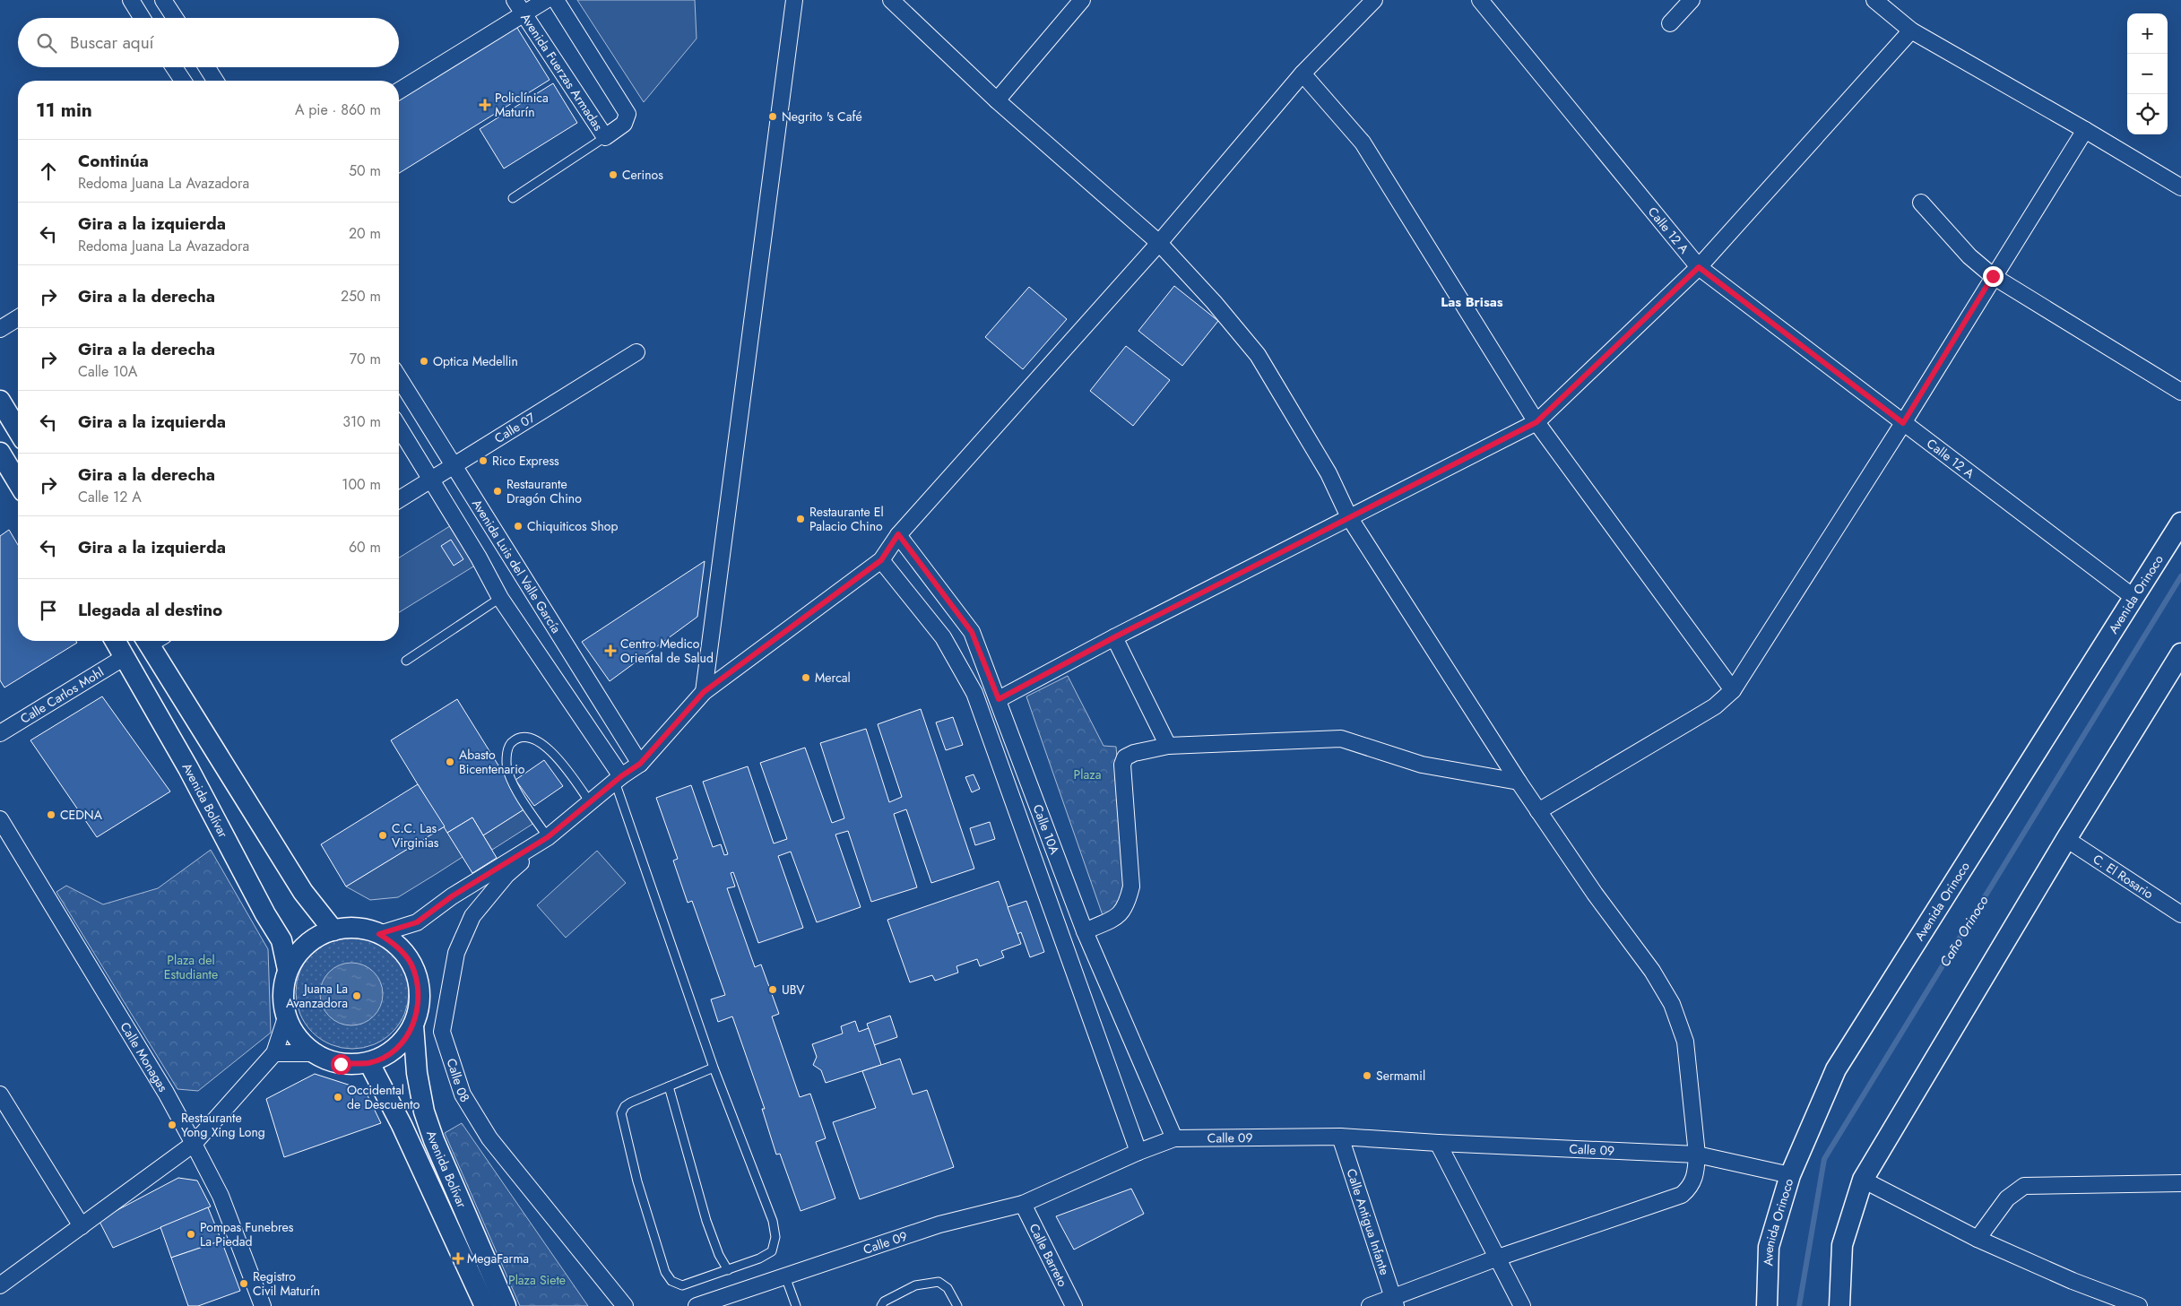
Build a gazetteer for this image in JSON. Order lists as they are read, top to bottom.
{
  "streets": {
    "street": [
      "Avenida Fuerzas Armadas",
      "Calle 12 A",
      "Calle 07",
      "Avenida Luis del Valle García",
      "Avenida Orinoco",
      "Calle Carlos Mohl",
      "Avenida Bolívar",
      "Calle 10A",
      "C. El Rosario",
      "Calle Monagas",
      "Calle 08",
      "Calle 09",
      "Calle Antigua Infante",
      "Calle Barreto"
    ]
  },
  "crossings": [
    ["Calle 12 A", "Avenida Orinoco"],
    ["Calle 07", "Avenida Luis del Valle García"],
    ["Avenida Orinoco", "Calle 09"],
    ["Calle Carlos Mohl", "Avenida Bolívar"],
    ["Calle 10A", "Calle 09"],
    ["Calle 09", "Calle Antigua Infante"],
    ["Calle 09", "Calle Barreto"]
  ],
  "districts": ["Las Brisas"],
  "water": ["Caño Orinoco"],
  "parks": ["Plaza", "Plaza del Estudiante", "Plaza Siete"],
  "places": {
    "health": ["Policlínica Maturín", "Centro Medico Oriental de Salud", "MegaFarma"],
    "other": [
      "Negrito 's Café",
      "Cerinos",
      "Optica Medellin",
      "Rico Express",
      "Restaurante Dragón Chino",
      "Restaurante El Palacio Chino",
      "Chiquiticos Shop",
      "Mercal",
      "Abasto Bicentenario",
      "CEDNA",
      "C.C. Las Virginias",
      "UBV",
      "Juana La Avanzadora",
      "Sermamil",
      "Occidental de Descuento",
      "Restaurante Yong Xing Long",
      "Pompas Funebres La Piedad",
      "Registro Civil Maturín"
    ]
  },
  "page": {
    "map_buttons": ["+", "−"],
    "search": "Buscar aquí",
    "heading": ["11 min", "A pie · 860 m"],
    "list": [
      ["Continúa", "Redoma Juana La Avazadora", "50 m"],
      ["Gira a la izquierda", "Redoma Juana La Avazadora", "20 m"],
      ["Gira a la derecha", "250 m"],
      ["Gira a la derecha", "Calle 10A", "70 m"],
      ["Gira a la izquierda", "310 m"],
      ["Gira a la derecha", "Calle 12 A", "100 m"],
      ["Gira a la izquierda", "60 m"],
      "Llegada al destino"
    ]
  }
}
